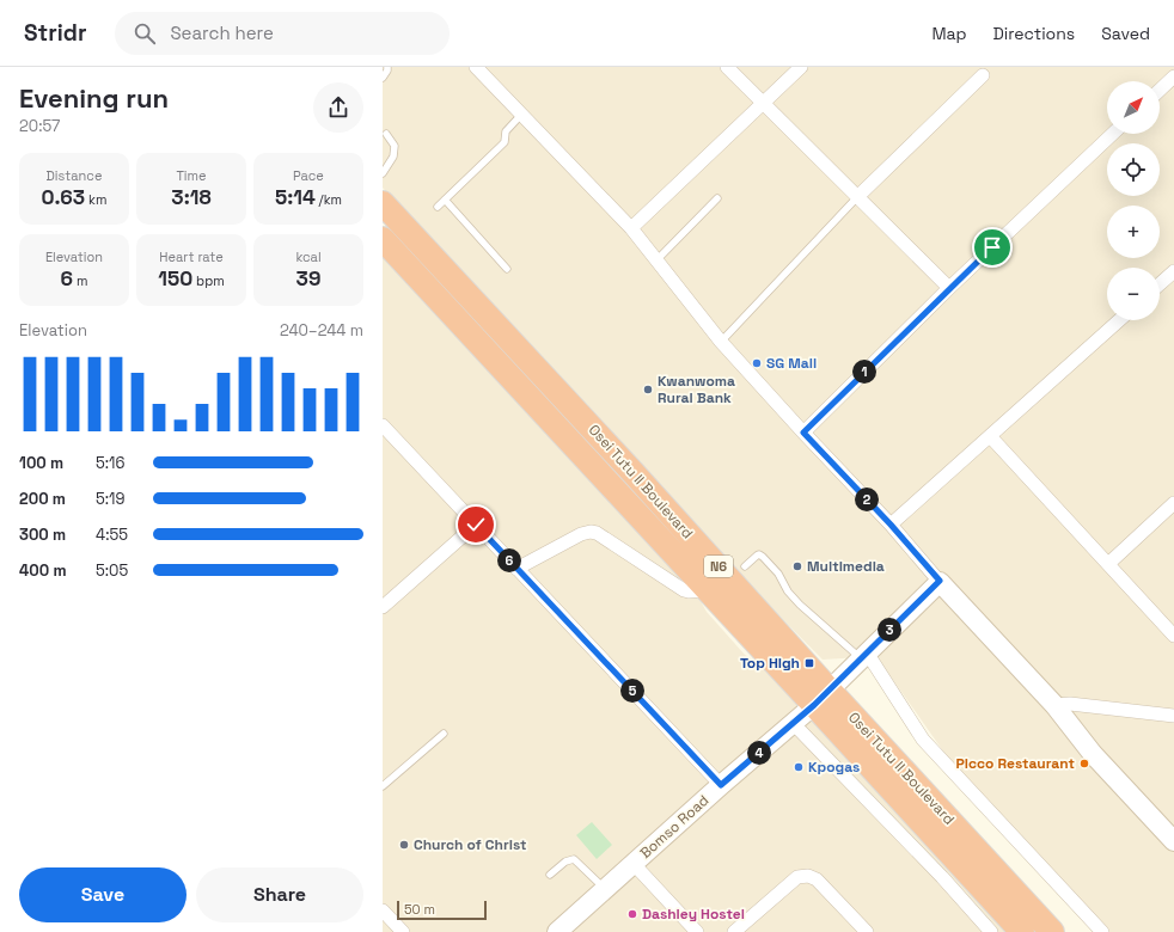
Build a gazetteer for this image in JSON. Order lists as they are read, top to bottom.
{
  "streets": {
    "highway": ["Osei Tutu II Boulevard", "N6"],
    "street": ["Bomso Road"]
  },
  "crossings": [
    ["Osei Tutu II Boulevard", "Bomso Road"]
  ],
  "places": {
    "other": [
      "SG Mall",
      "Kwanwoma Rural Bank",
      "Multimedia",
      "Picco Restaurant",
      "Kpogas",
      "Church of Christ",
      "Dashley Hostel"
    ],
    "transit": ["Top High"]
  },
  "scale_bar": "50 m",
  "north": "top right",
  "page": {
    "header": "Stridr",
    "search": "Search here",
    "nav": ["Map", "Directions", "Saved"],
    "heading": ["Evening run", "20:57"],
    "map_buttons": ["+", "−"],
    "stats": [
      ["Distance", "0.63 km"],
      ["Time", "3:18"],
      ["Pace", "5:14 /km"],
      ["Elevation", "6 m"],
      ["Heart rate", "150 bpm"],
      ["kcal", "39"]
    ],
    "chart": ["Elevation", "240–244 m"],
    "pins": [
      "1",
      "2",
      "6",
      "3",
      "5",
      "4"
    ],
    "list": [
      {
        "name": "100 m",
        "note": "5:16"
      },
      {
        "name": "200 m",
        "note": "5:19"
      },
      {
        "name": "300 m",
        "note": "4:55"
      },
      {
        "name": "400 m",
        "note": "5:05"
      }
    ],
    "buttons": ["Save", "Share"],
    "scale": "50 m"
  }
}
